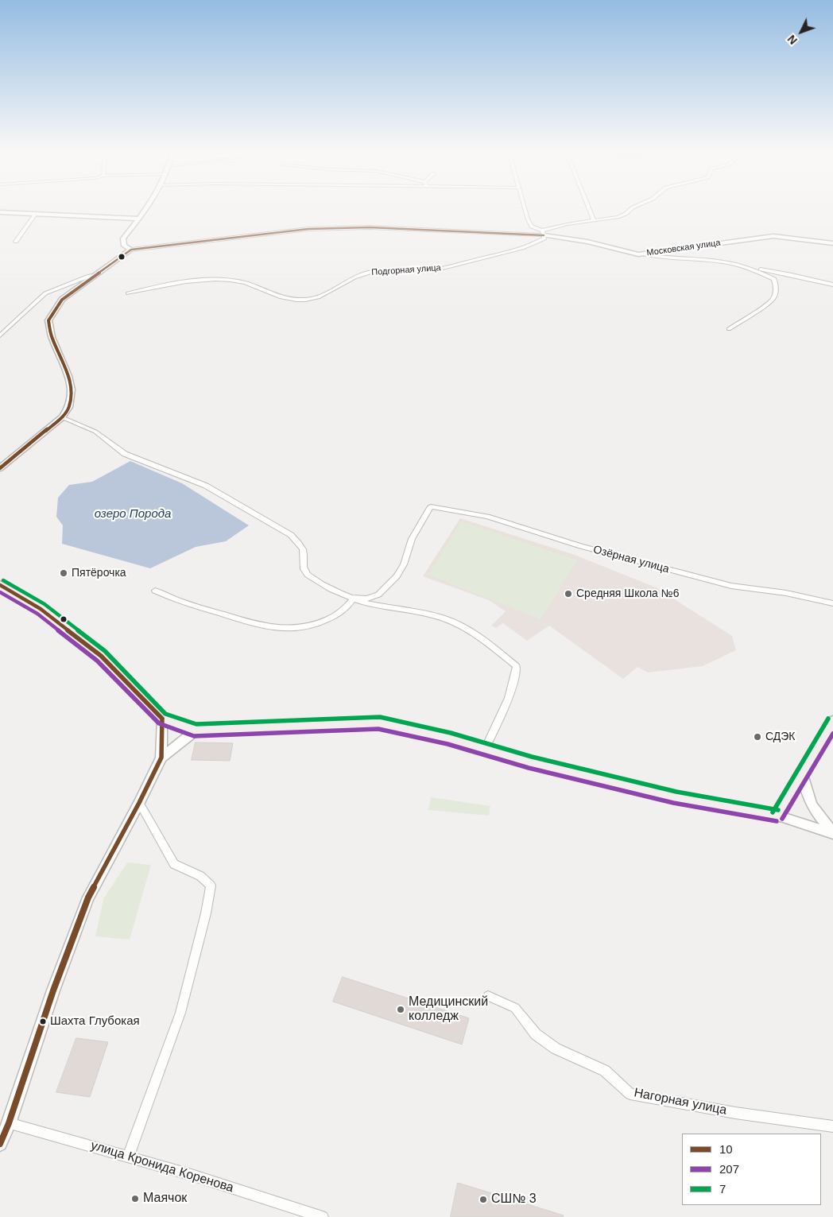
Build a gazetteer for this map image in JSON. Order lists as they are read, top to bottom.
{
  "streets": {
    "street": [
      "Московская улица",
      "Подгорная улица",
      "Озёрная улица",
      "Нагорная улица",
      "улица Кронида Коренова"
    ]
  },
  "crossings": [
    ["Московская улица", "Подгорная улица"]
  ],
  "water": ["озеро Порода"],
  "places": [
    "Пятёрочка",
    "Средняя Школа №6",
    "СДЭК",
    "Медицинский колледж",
    "Шахта Глубокая",
    "Маячок",
    "СШ№ 3"
  ],
  "lines": ["transit line 10", "transit line 7", "transit line 207"],
  "legend": ["10", "207", "7"],
  "north": "bottom left"
}
